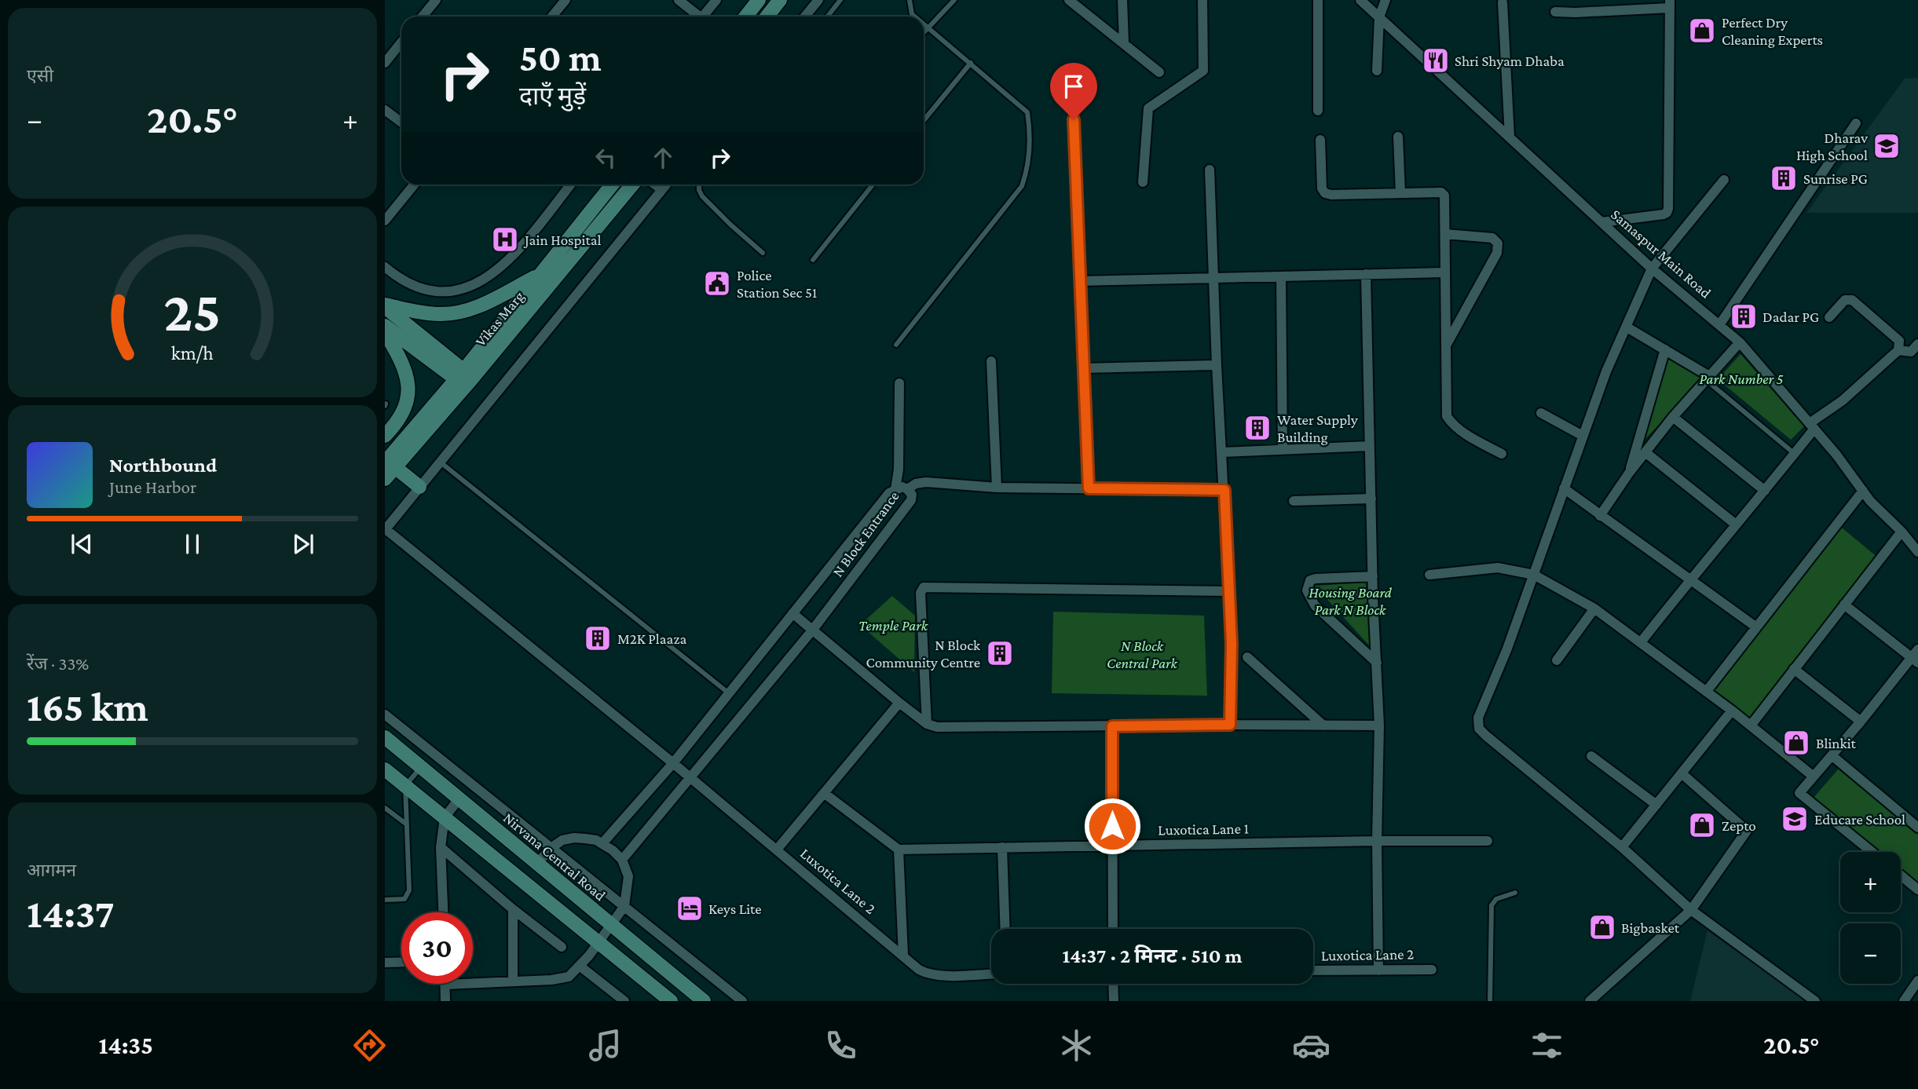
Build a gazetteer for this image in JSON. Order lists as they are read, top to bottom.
{
  "streets": {
    "main road": ["Vikas Marg", "Nirvana Central Road"],
    "street": [
      "Samaspur Main Road",
      "N Block Entrance",
      "Luxotica Lane 1",
      "Luxotica Lane 2"
    ]
  },
  "crossings": [
    ["N Block Entrance", "Luxotica Lane 2"]
  ],
  "parks": [
    "Park Number 5",
    "Housing Board Park N Block",
    "Temple Park",
    "N Block Central Park"
  ],
  "places": {
    "shop": [
      "Perfect Dry Cleaning Experts",
      "Blinkit",
      "Zepto",
      "Bigbasket"
    ],
    "restaurant": ["Shri Shyam Dhaba"],
    "school or university": ["Dharav High School", "Educare School"],
    "building": [
      "Sunrise PG",
      "Dadar PG",
      "Water Supply Building",
      "M2K Plaaza",
      "N Block Community Centre"
    ],
    "hospital": ["Jain Hospital"],
    "public building": ["Police Station Sec 51"],
    "hotel": ["Keys Lite"]
  },
  "page": {
    "tile": [
      "एसी",
      ["रेंज · 33%", "165 km"],
      ["आगमन", "14:37"]
    ],
    "turn": ["50 m", "दाएँ मुड़ें"],
    "heat": ["−", "20.5°", "+"],
    "song": ["Northbound", "June Harbor"],
    "map_buttons": ["+", "−"],
    "limit": "30",
    "trip": "14:37 · 2 मिनट · 510 m",
    "tabs": ["14:35", "20.5°"],
    "gauge": ["25", "km/h"]
  }
}
